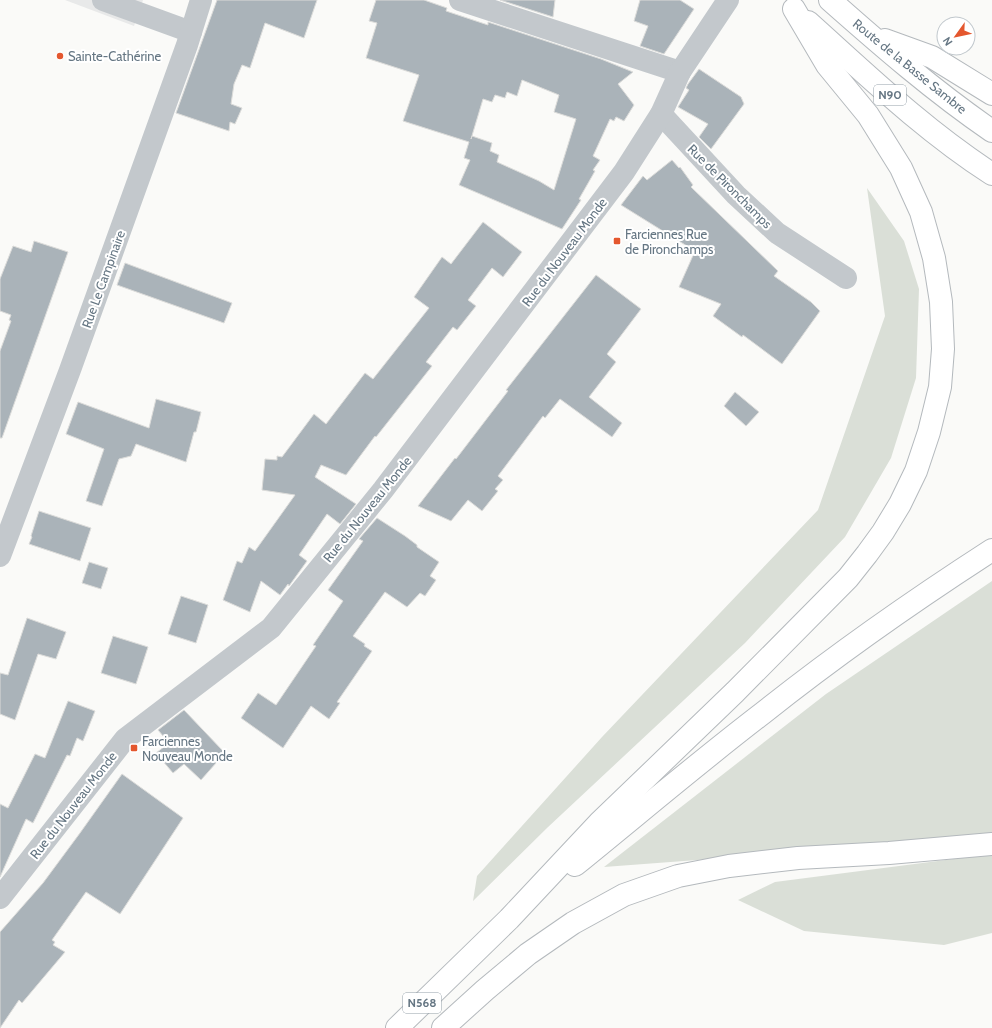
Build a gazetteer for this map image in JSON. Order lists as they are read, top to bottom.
{
  "streets": {
    "highway": ["Route de la Basse Sambre", "N90", "N568"],
    "street": ["Rue de Pironchamps", "Rue du Nouveau Monde", "Rue Le Campinaire"]
  },
  "crossings": [
    ["Rue de Pironchamps", "Rue du Nouveau Monde"]
  ],
  "places": {
    "other": ["Sainte-Cathérine"],
    "transit": ["Farciennes Rue de Pironchamps", "Farciennes Nouveau Monde"]
  },
  "north": "bottom left"
}
